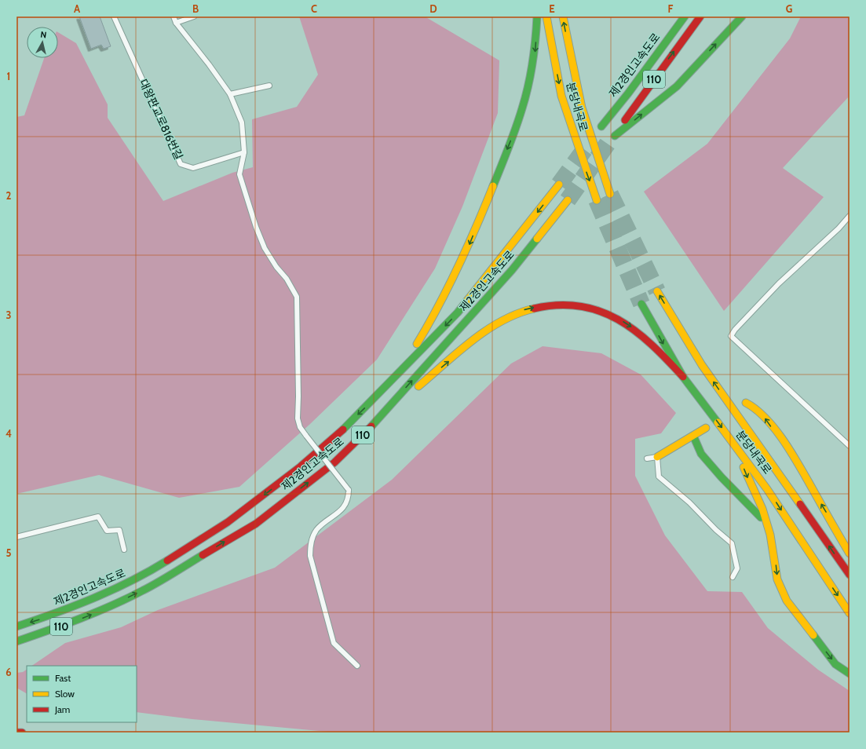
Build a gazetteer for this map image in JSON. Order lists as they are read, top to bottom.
{
  "streets": {
    "main road": ["제2경인고속도로", "110", "분당내곡로"],
    "lane": ["대왕판교로816번길"]
  },
  "legend": ["Fast", "Slow", "Jam"],
  "north": "top",
  "grid": {
    "columns": [
      "A",
      "B",
      "C",
      "D",
      "E",
      "F",
      "G"
    ],
    "rows": [
      "1",
      "2",
      "3",
      "4",
      "5",
      "6"
    ]
  }
}
